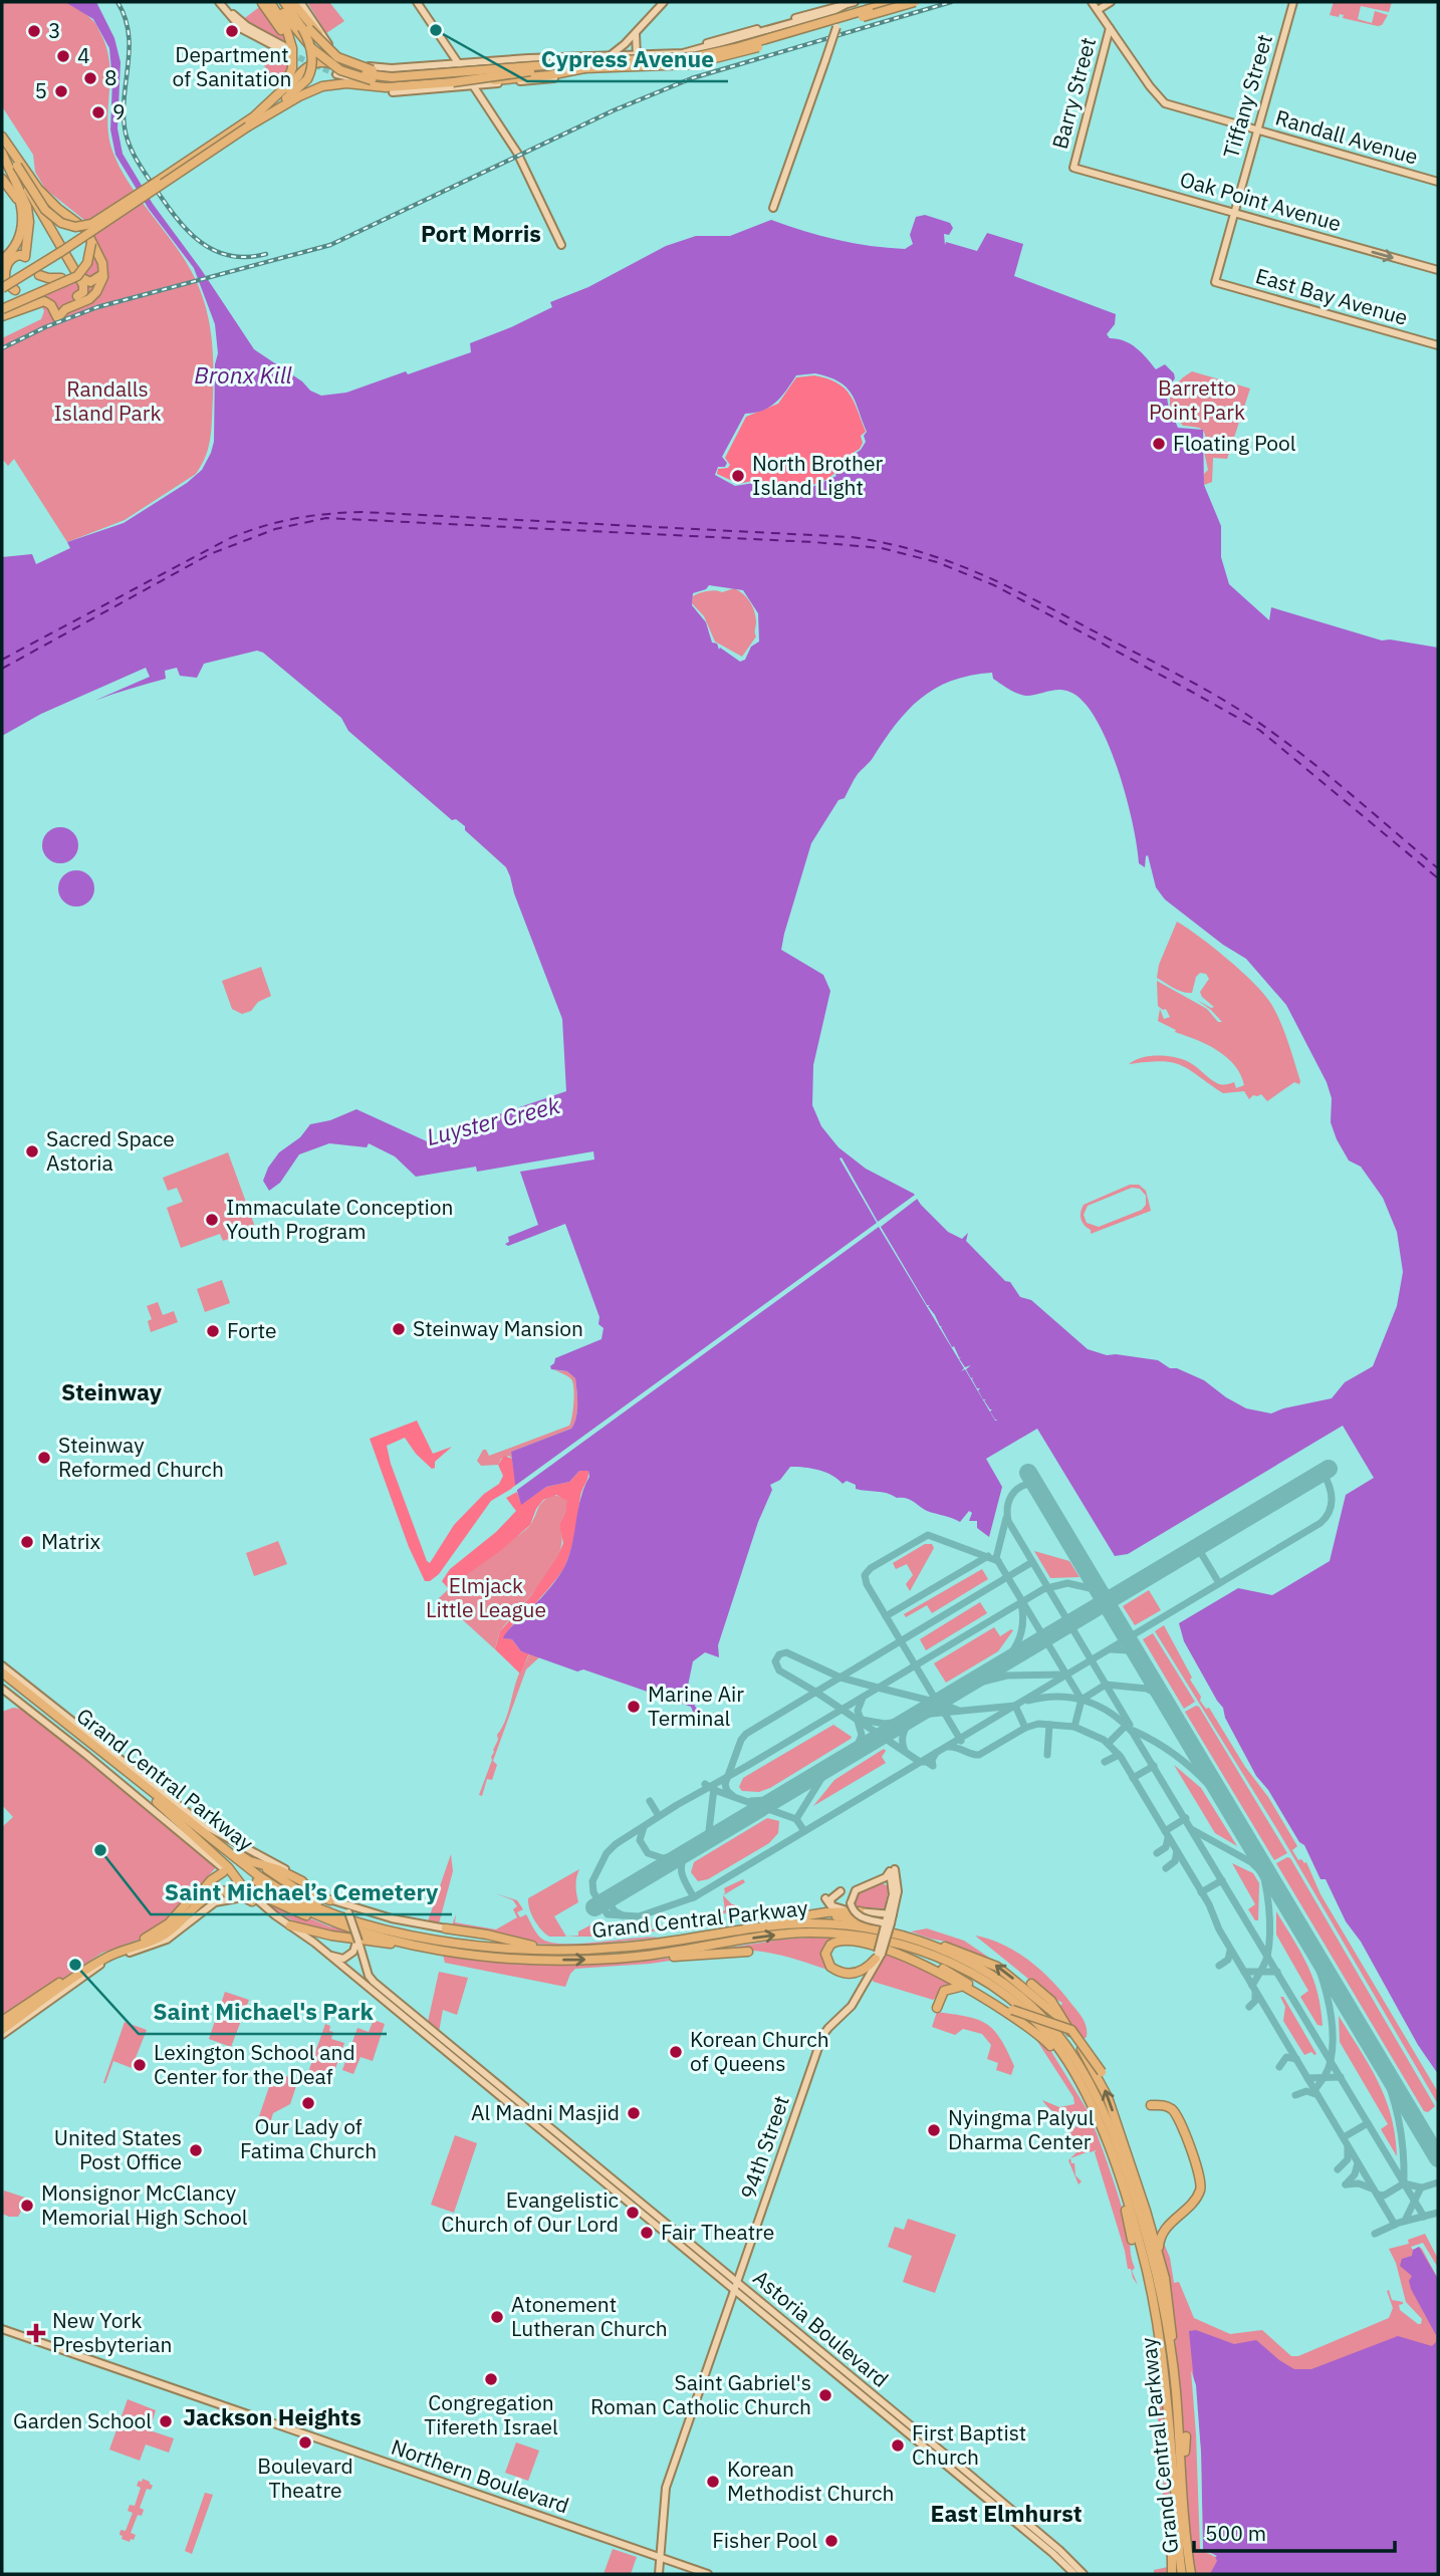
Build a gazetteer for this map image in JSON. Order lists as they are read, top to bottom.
{
  "streets": {
    "highway": ["Grand Central Parkway"],
    "main road": [
      "Barry Street",
      "Tiffany Street",
      "Randall Avenue",
      "Oak Point Avenue",
      "East Bay Avenue",
      "94th Street",
      "Astoria Boulevard",
      "Northern Boulevard"
    ]
  },
  "crossings": [
    ["Barry Street", "Randall Avenue"],
    ["Barry Street", "Oak Point Avenue"],
    ["Tiffany Street", "Randall Avenue"],
    ["Tiffany Street", "Oak Point Avenue"],
    ["Tiffany Street", "East Bay Avenue"],
    ["Grand Central Parkway", "94th Street"],
    ["Grand Central Parkway", "Astoria Boulevard"],
    ["94th Street", "Astoria Boulevard"],
    ["94th Street", "Northern Boulevard"]
  ],
  "one_way": ["Oak Point Avenue"],
  "districts": [
    "Port Morris",
    "Steinway",
    "Jackson Heights",
    "East Elmhurst"
  ],
  "water": ["Bronx Kill", "Luyster Creek"],
  "parks": ["Barretto Point Park", "Randalls Island Park", "Elmjack Little League"],
  "places": {
    "other": [
      "Cypress Avenue",
      "3",
      "Department of Sanitation",
      "4",
      "8",
      "5",
      "9",
      "Floating Pool",
      "North Brother Island Light",
      "Sacred Space Astoria",
      "Immaculate Conception Youth Program",
      "Steinway Mansion",
      "Forte",
      "Steinway Reformed Church",
      "Matrix",
      "Marine Air Terminal",
      "Saint Michael’s Cemetery",
      "Saint Michael's Park",
      "Korean Church of Queens",
      "Lexington School and Center for the Deaf",
      "Our Lady of Fatima Church",
      "Al Madni Masjid",
      "Nyingma Palyul Dharma Center",
      "United States Post Office",
      "Monsignor McClancy Memorial High School",
      "Evangelistic Church of Our Lord",
      "Fair Theatre",
      "Atonement Lutheran Church",
      "Congregation Tifereth Israel",
      "Saint Gabriel's Roman Catholic Church",
      "Garden School",
      "Boulevard Theatre",
      "First Baptist Church",
      "Korean Methodist Church",
      "Fisher Pool"
    ],
    "health": ["New York Presbyterian"]
  },
  "scale_bar": "500 m"
}
